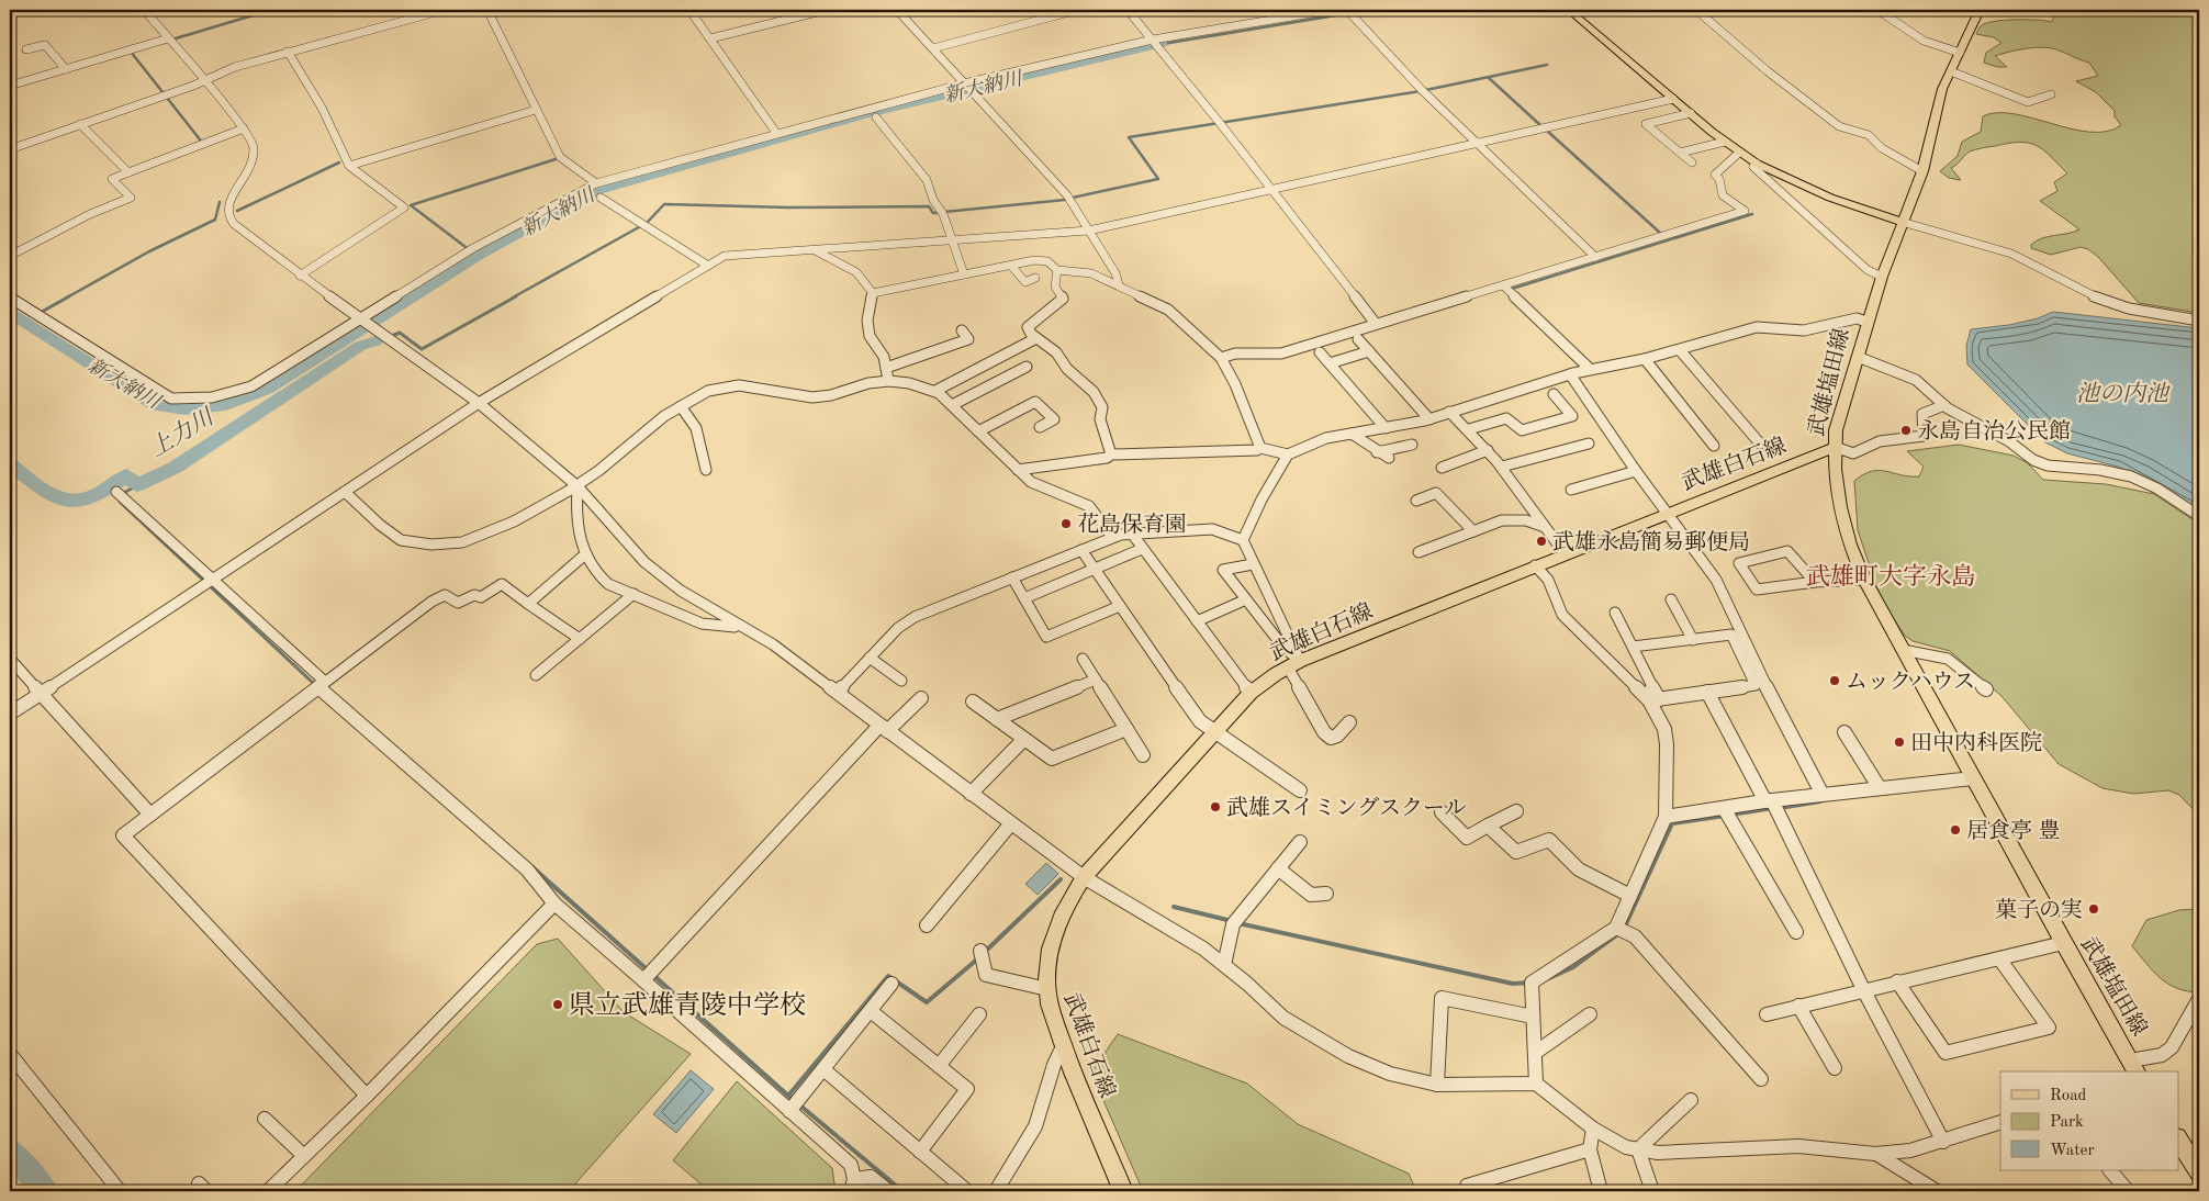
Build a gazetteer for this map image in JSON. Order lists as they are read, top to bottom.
{
  "streets": {
    "main road": ["武雄塩田線", "武雄白石線"]
  },
  "crossings": [
    ["武雄塩田線", "武雄白石線"]
  ],
  "districts": ["武雄町大字永島"],
  "water": ["新大納川", "池の内池", "上力川"],
  "places": [
    "永島自治公民館",
    "花島保育園",
    "武雄永島簡易郵便局",
    "ムックハウス",
    "田中内科医院",
    "武雄スイミングスクール",
    "居食亭 豊",
    "菓子の実",
    "県立武雄青陵中学校"
  ],
  "legend": ["Road", "Park", "Water"]
}
